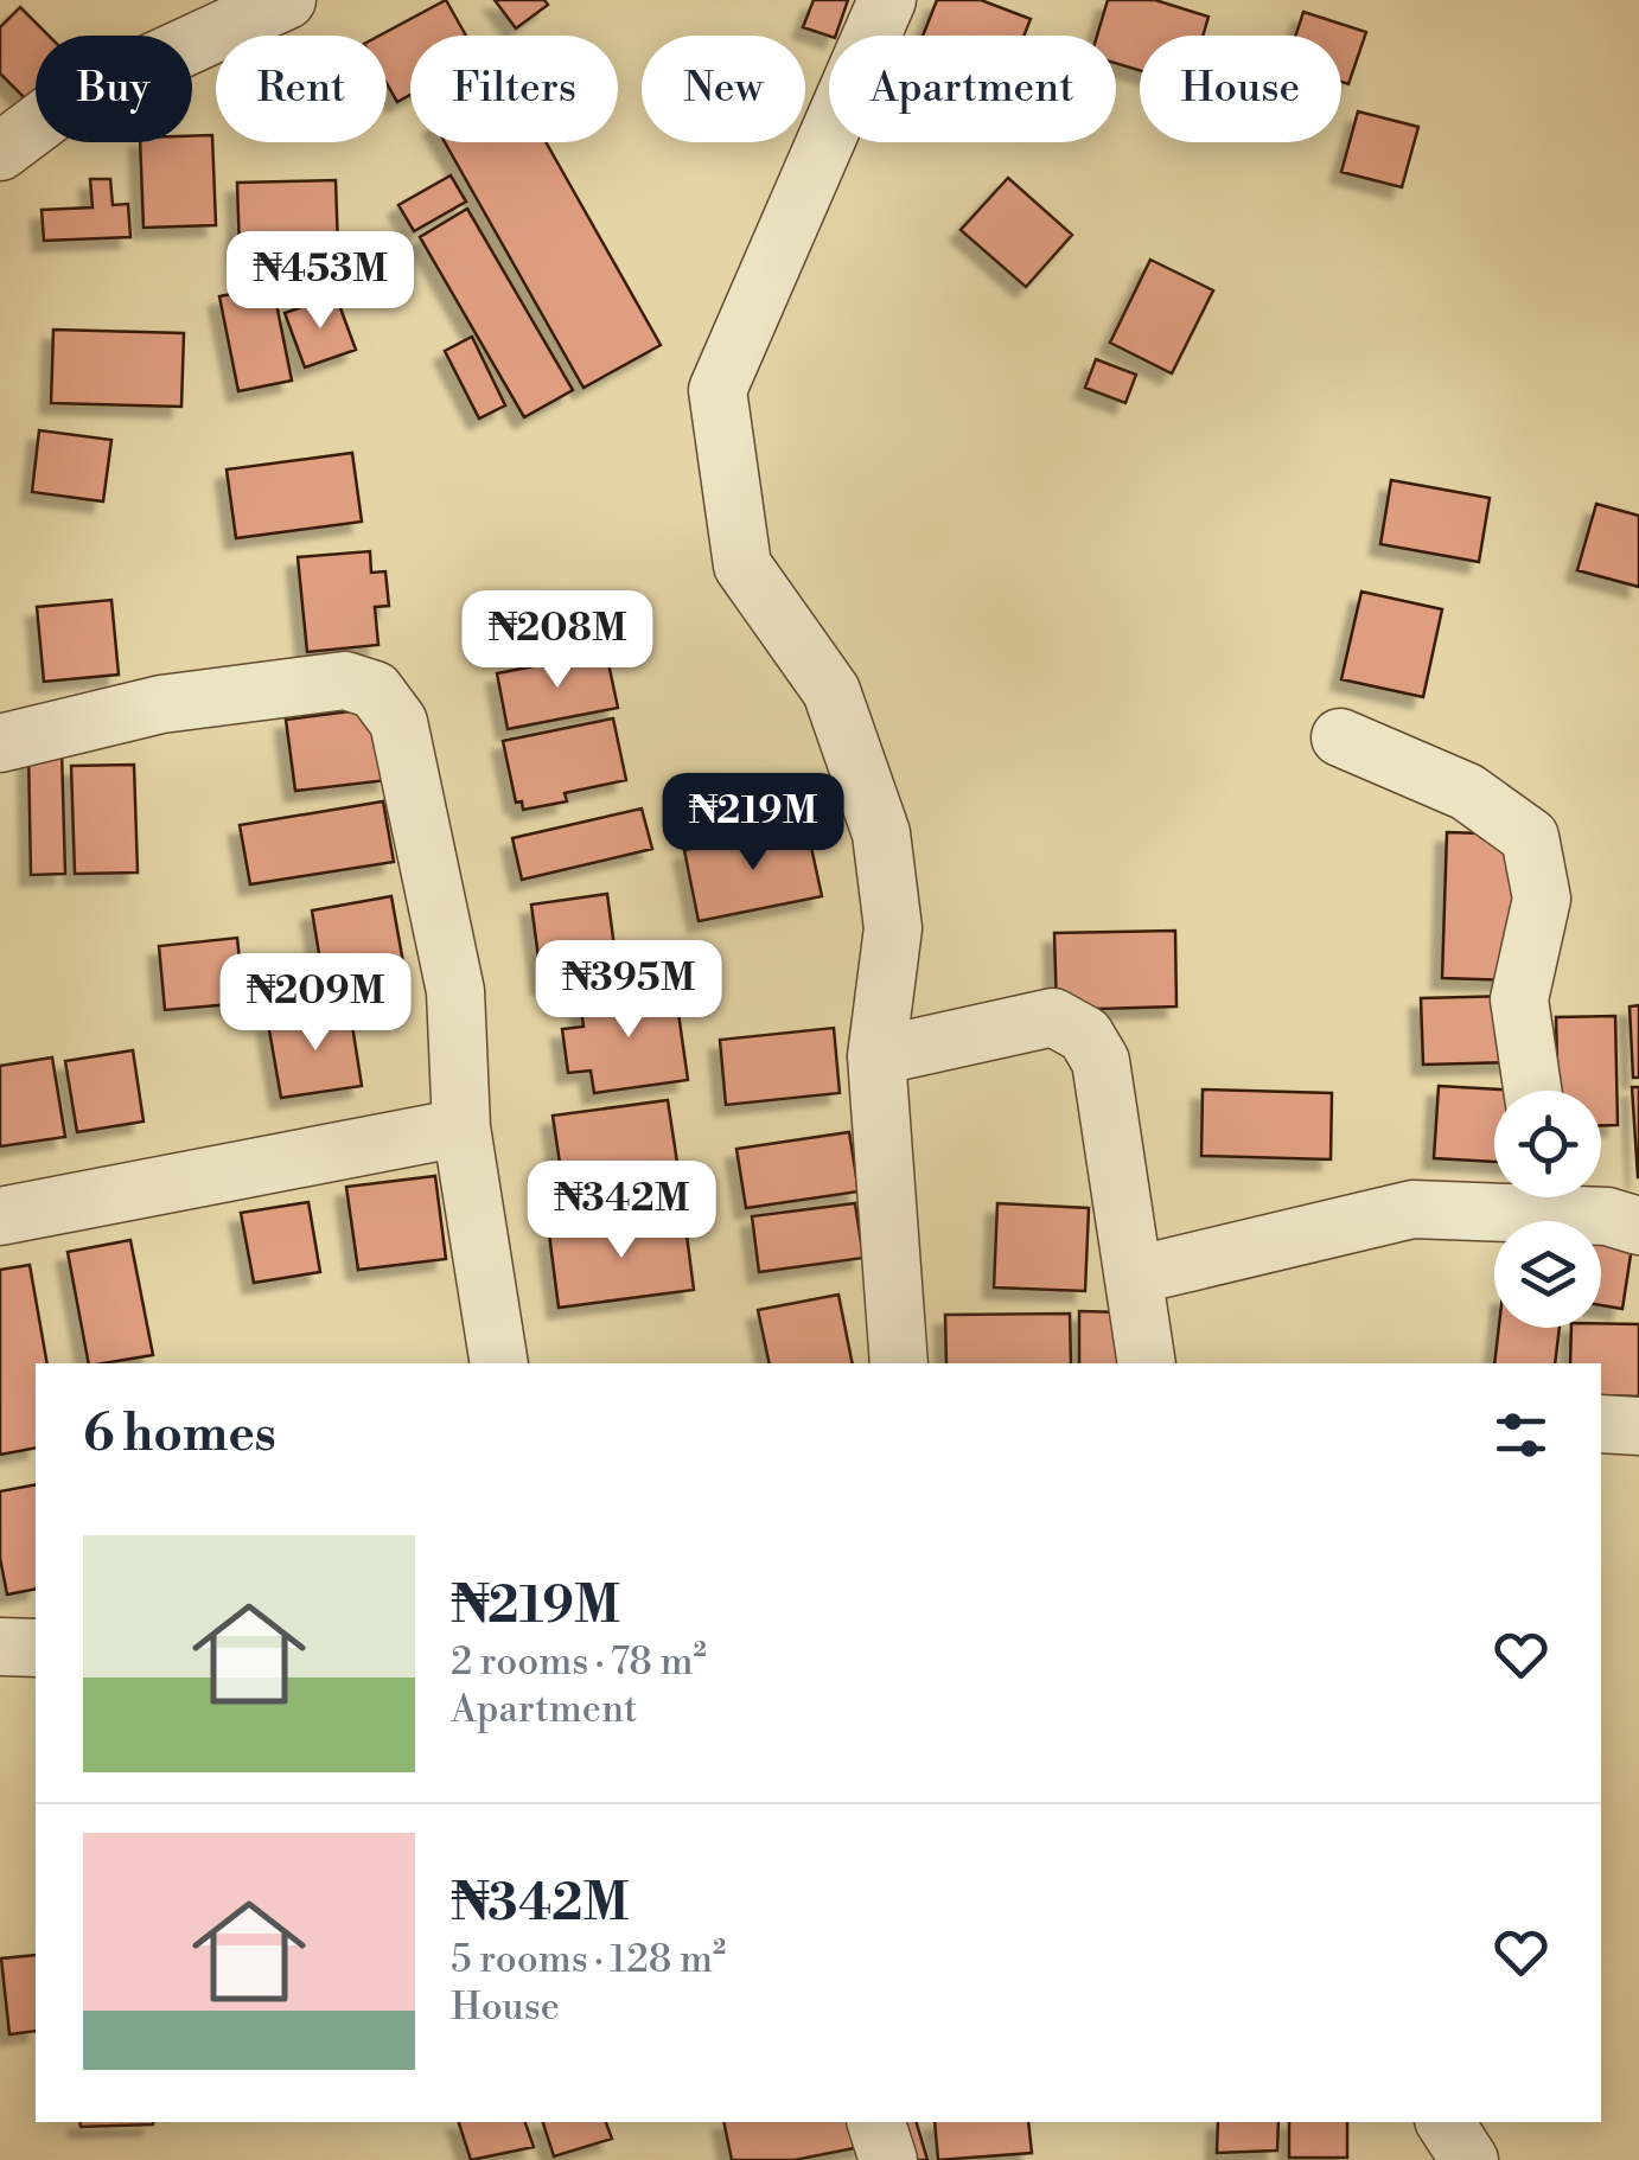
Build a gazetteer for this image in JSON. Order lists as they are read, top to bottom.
{
  "page": {
    "chip": [
      "Buy",
      "Rent",
      "Filters",
      "New",
      "Apartment",
      "House"
    ],
    "price": [
      "₦453M",
      "₦208M",
      "₦219M",
      "₦395M",
      "₦209M",
      "₦342M"
    ],
    "heading": "6 homes",
    "list": [
      {
        "name": "₦219M",
        "note": "2 rooms · 78 m² · Apartment"
      },
      {
        "name": "₦342M",
        "note": "5 rooms · 128 m² · House"
      }
    ]
  }
}
